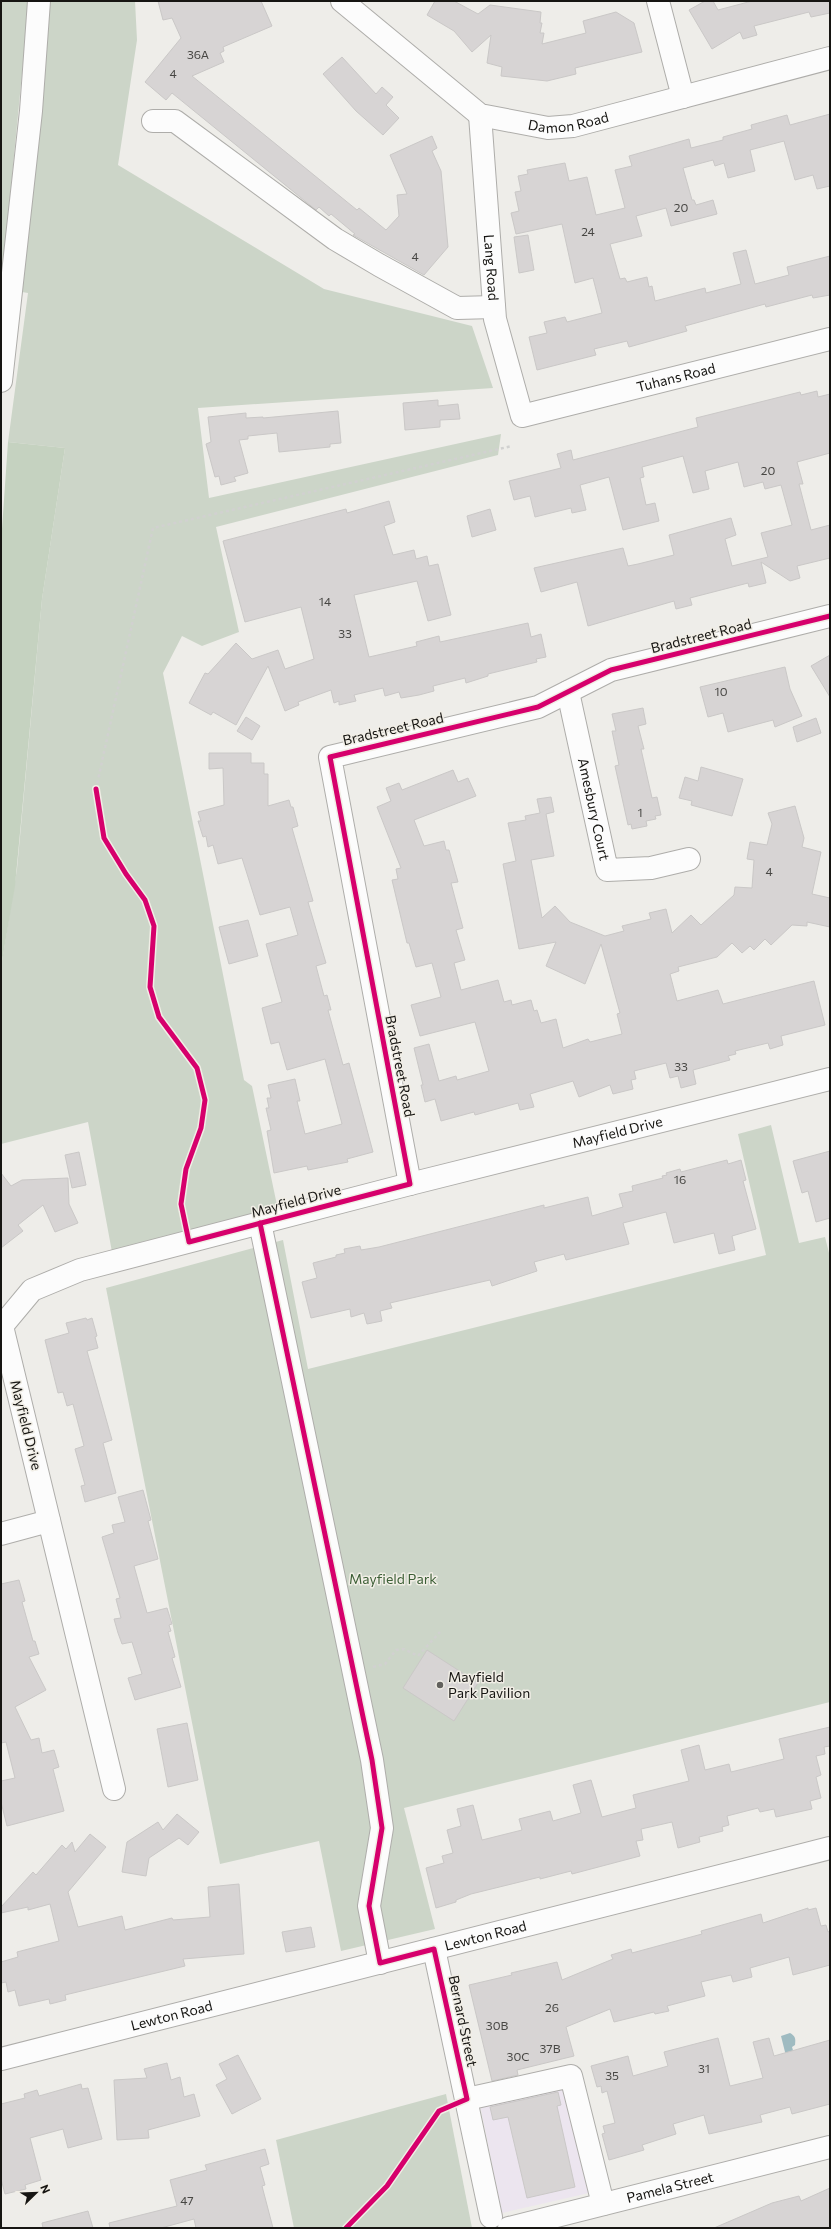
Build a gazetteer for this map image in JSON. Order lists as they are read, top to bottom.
{
  "streets": {
    "main road": [
      "Damon Road",
      "Lang Road",
      "Tuhans Road",
      "Bradstreet Road",
      "Amesbury Court",
      "Mayfield Drive",
      "Lewton Road",
      "Bernard Street",
      "Pamela Street"
    ]
  },
  "crossings": [
    ["Damon Road", "Lang Road"],
    ["Lang Road", "Tuhans Road"],
    ["Bradstreet Road", "Amesbury Court"],
    ["Bradstreet Road", "Mayfield Drive"],
    ["Lewton Road", "Bernard Street"],
    ["Bernard Street", "Pamela Street"]
  ],
  "parks": ["Mayfield Park"],
  "places": ["Mayfield Park Pavilion"],
  "house_numbers": [
    "36A",
    "4",
    "20",
    "24",
    "4",
    "20",
    "14",
    "33",
    "10",
    "1",
    "4",
    "33",
    "16",
    "26",
    "30B",
    "37B",
    "30C",
    "31",
    "35",
    "47"
  ],
  "north": "top right"
}
